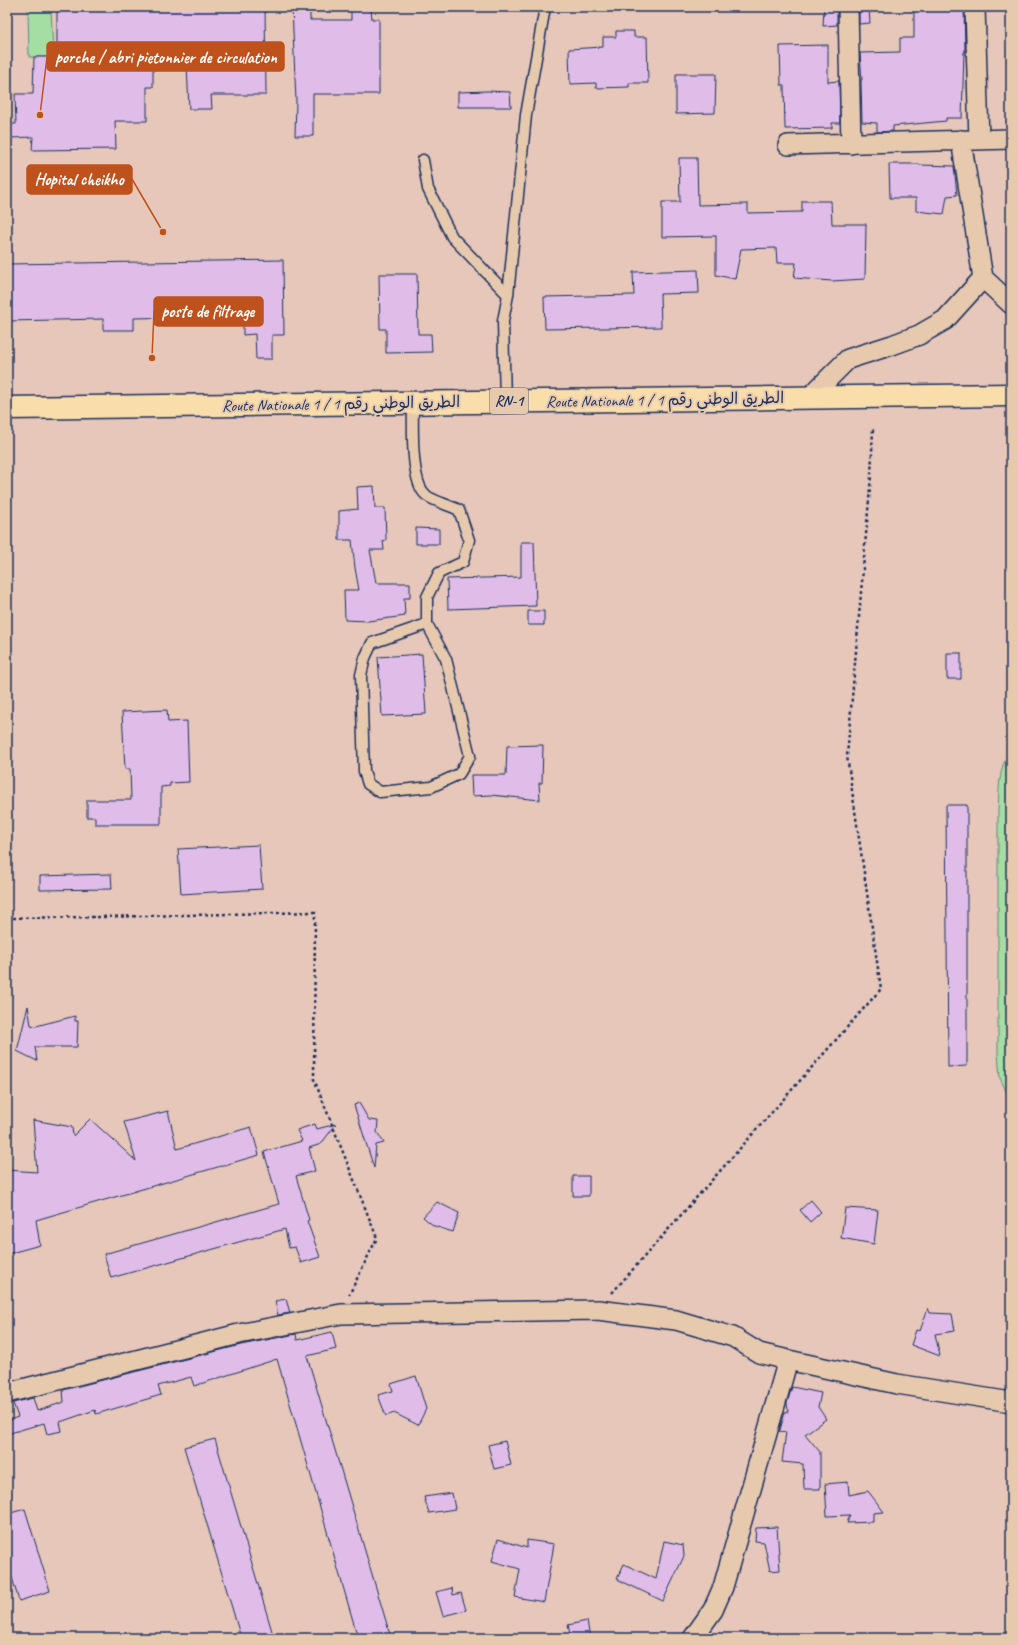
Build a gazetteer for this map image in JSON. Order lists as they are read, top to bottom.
{
  "streets": {
    "main road": ["Route Nationale 1 / الطريق الوطني رقم 1", "RN-1"]
  },
  "places": ["porche / abri pietonnier de circulation", "Hopital cheikho", "poste de filtrage"]
}
